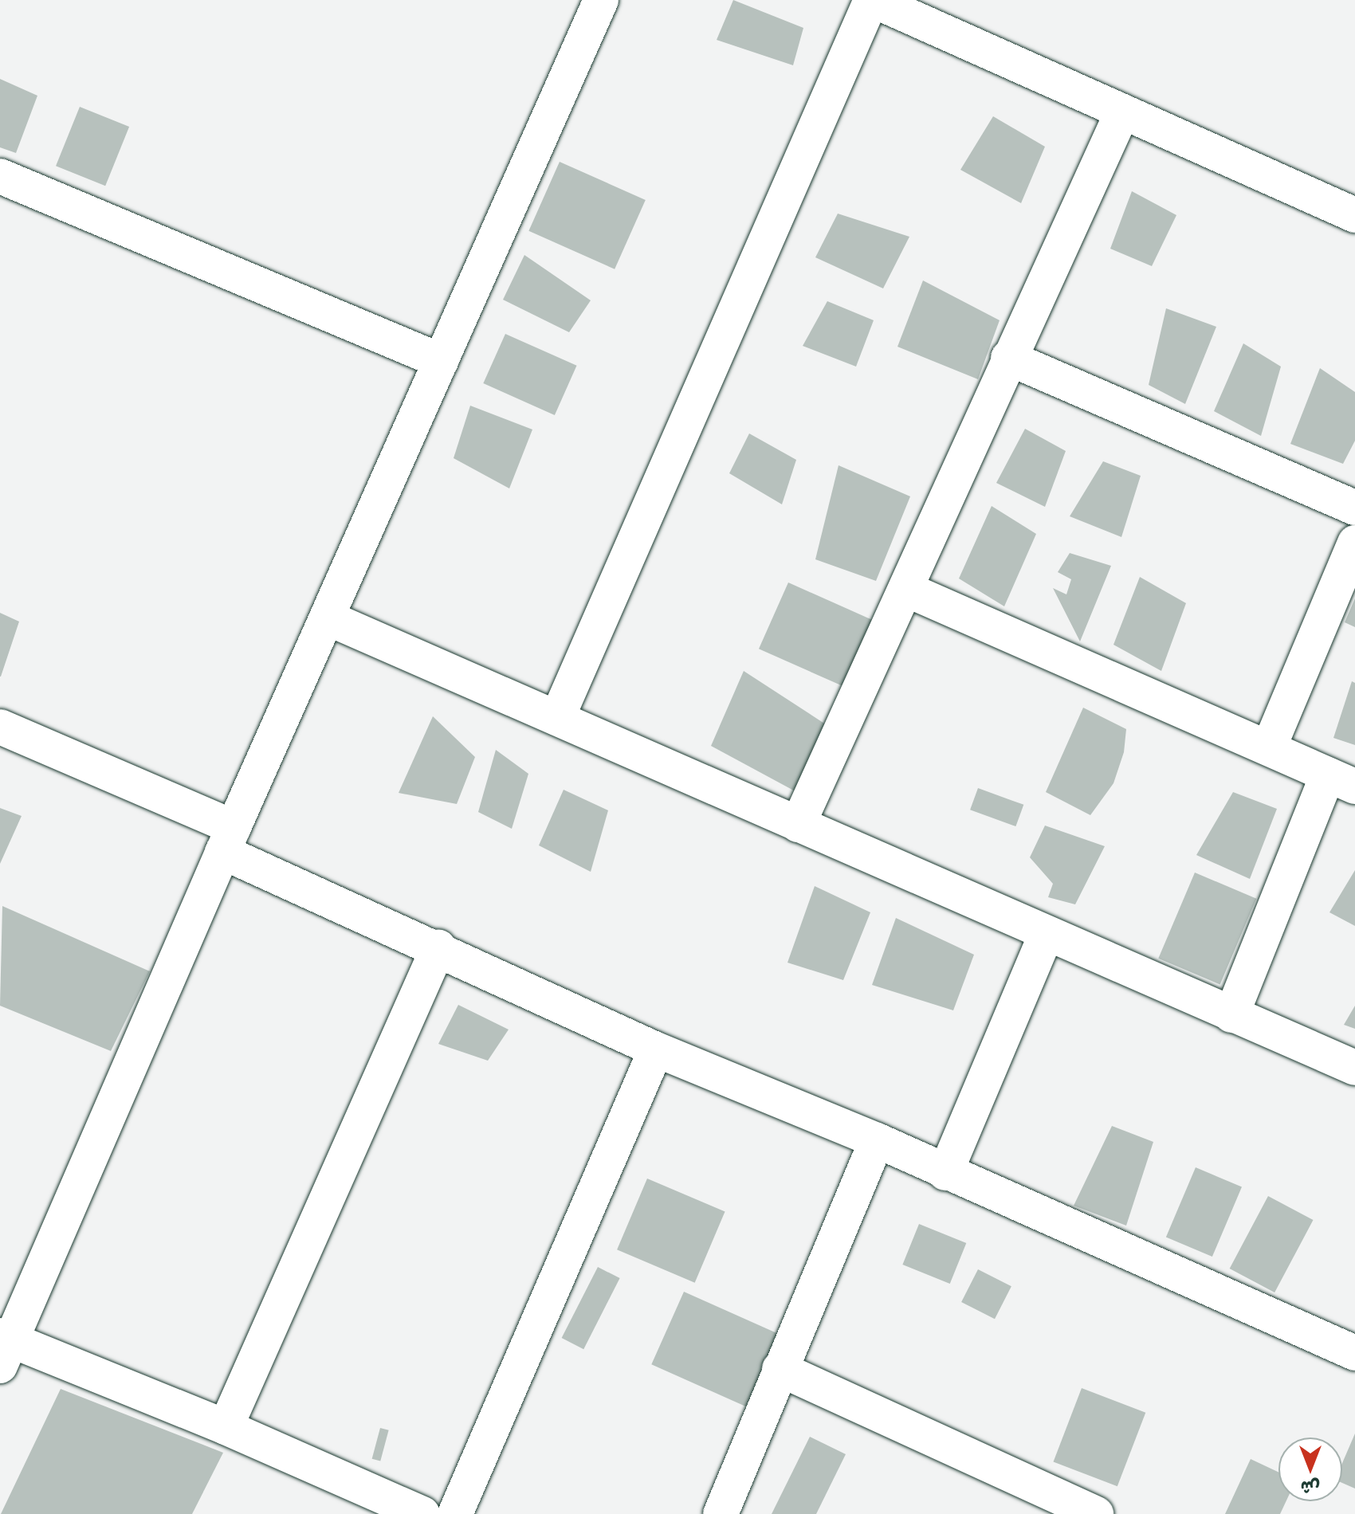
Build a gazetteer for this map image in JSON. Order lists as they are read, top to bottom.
{
  "north": "bottom"
}
